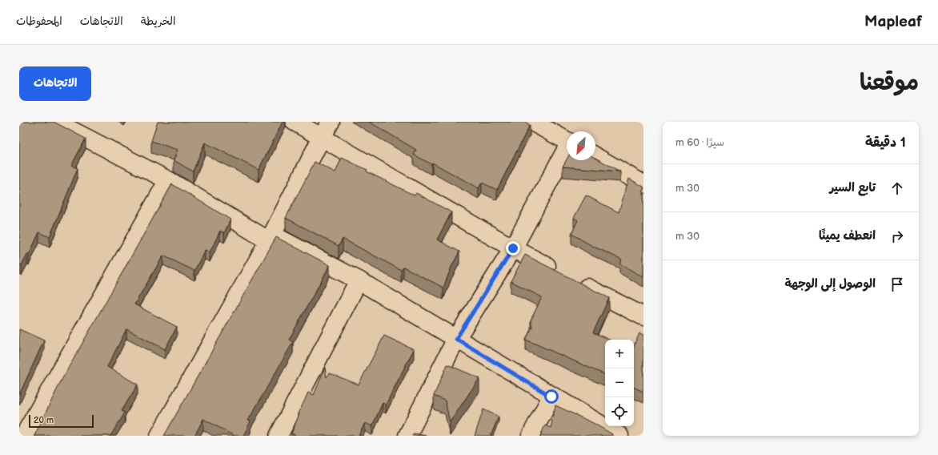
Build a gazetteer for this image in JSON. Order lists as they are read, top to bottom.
{
  "scale_bar": "20 m",
  "north": "bottom left",
  "page": {
    "header": "Mapleaf",
    "nav": ["الخريطة", "الاتجاهات", "المحفوظات"],
    "title": "موقعنا",
    "buttons": "الاتجاهات",
    "heading": ["1 دقيقة", "سيرًا · 60 m"],
    "list": [
      ["تابع السير", "30 m"],
      ["انعطف يمينًا", "30 m"],
      "الوصول إلى الوجهة"
    ],
    "map_buttons": ["+", "−"],
    "scale": "20 m"
  }
}
